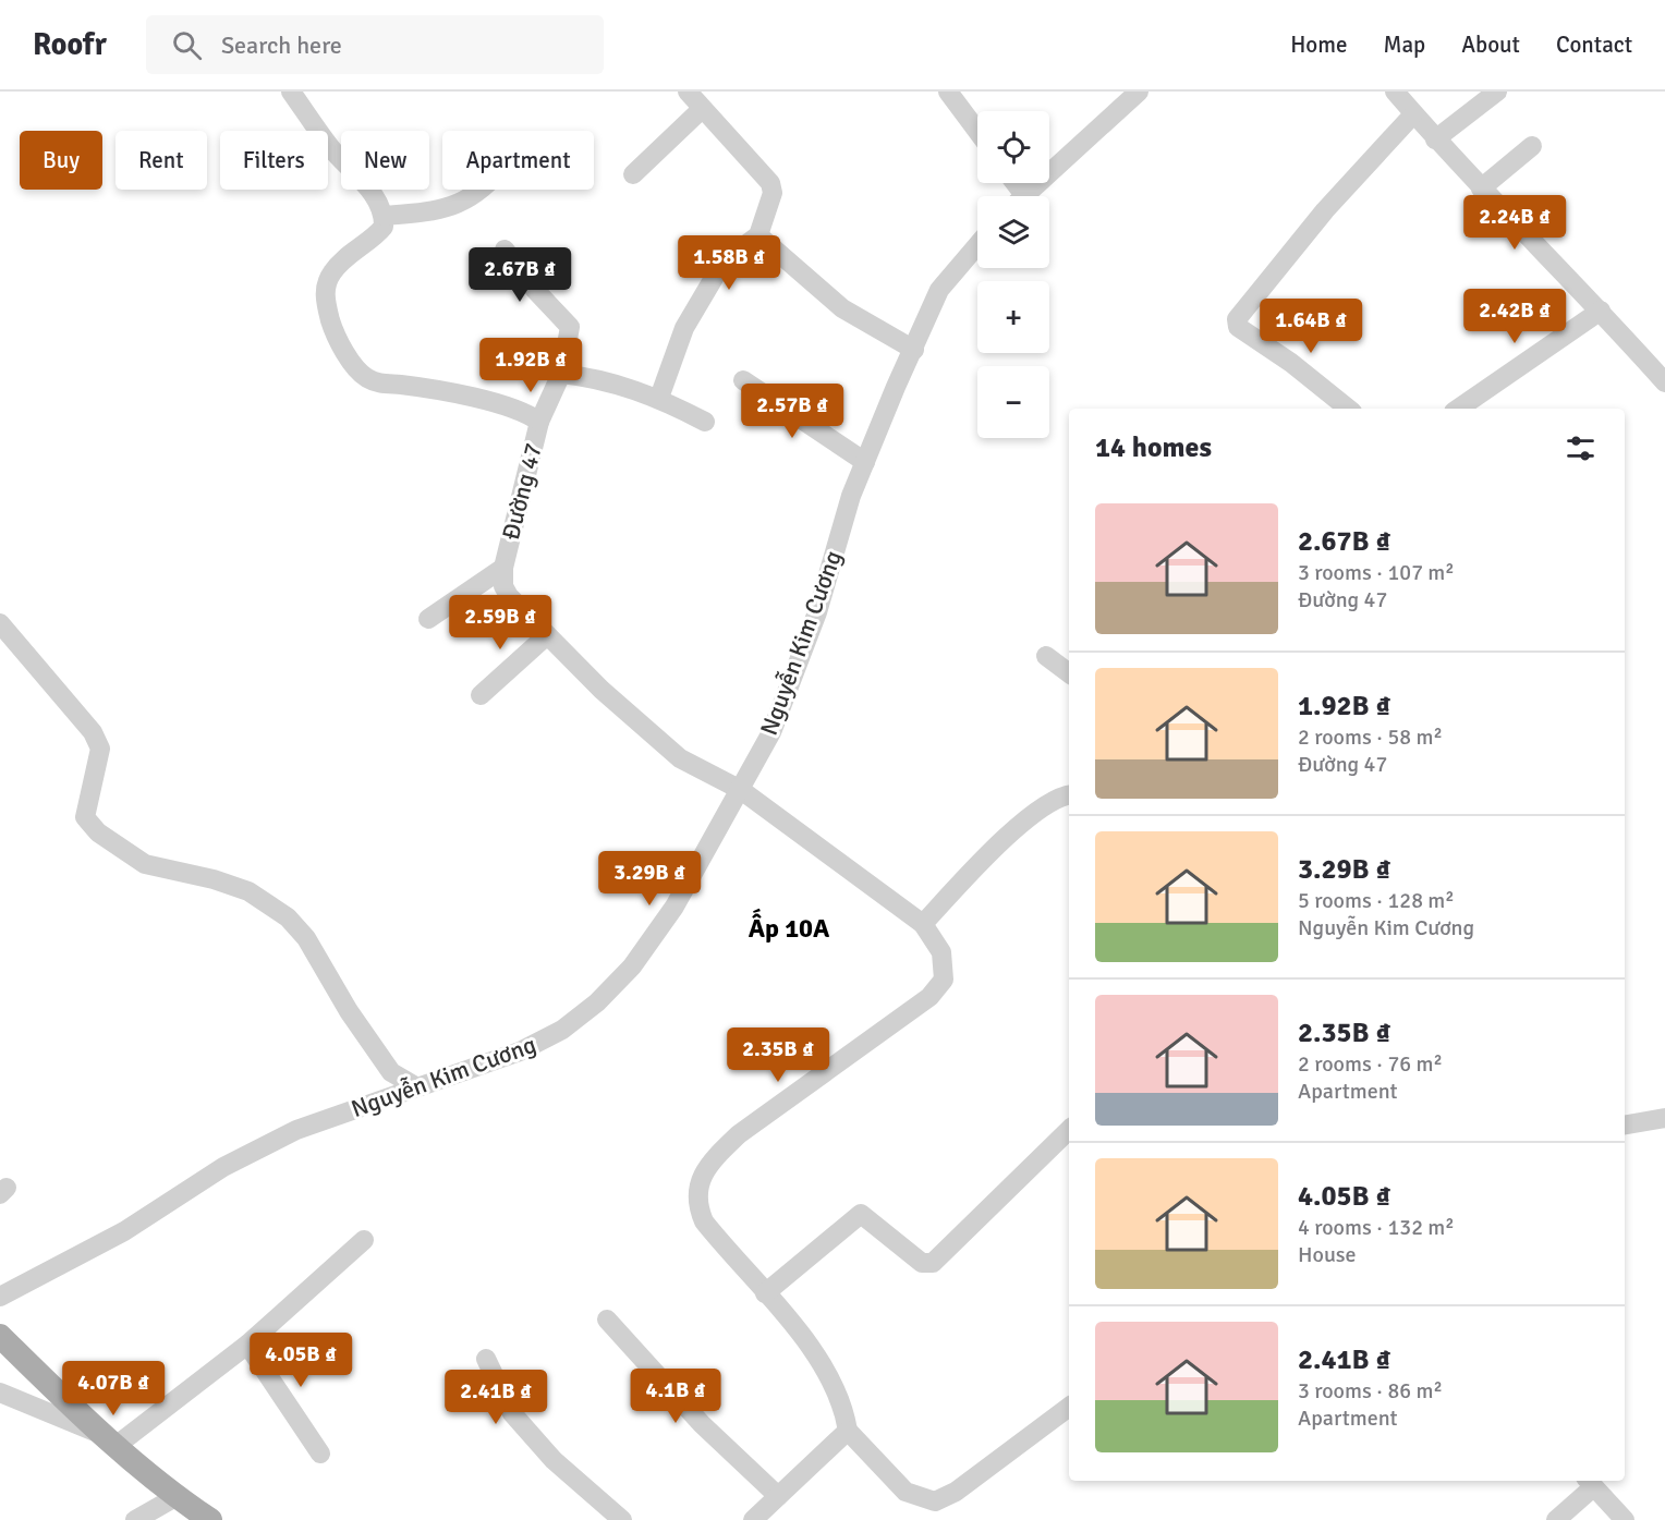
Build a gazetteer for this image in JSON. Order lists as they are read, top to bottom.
{
  "streets": {
    "street": ["Đường 47", "Nguyễn Kim Cương"]
  },
  "crossings": [
    ["Đường 47", "Nguyễn Kim Cương"]
  ],
  "districts": ["Ấp 10A"],
  "page": {
    "header": "Roofr",
    "search": "Search here",
    "nav": [
      "Home",
      "Map",
      "About",
      "Contact"
    ],
    "map_buttons": ["+", "−"],
    "chip": [
      "Buy",
      "Rent",
      "Filters",
      "New",
      "Apartment"
    ],
    "price": [
      "2.24B ₫",
      "1.58B ₫",
      "2.67B ₫",
      "2.42B ₫",
      "1.64B ₫",
      "1.92B ₫",
      "2.57B ₫",
      "2.59B ₫",
      "3.29B ₫",
      "2.35B ₫",
      "4.05B ₫",
      "4.07B ₫",
      "4.1B ₫",
      "2.41B ₫"
    ],
    "heading": "14 homes",
    "list": [
      {
        "name": "2.67B ₫",
        "note": "3 rooms · 107 m² · Đường 47"
      },
      {
        "name": "1.92B ₫",
        "note": "2 rooms · 58 m² · Đường 47"
      },
      {
        "name": "3.29B ₫",
        "note": "5 rooms · 128 m² · Nguyễn Kim Cương"
      },
      {
        "name": "2.35B ₫",
        "note": "2 rooms · 76 m² · Apartment"
      },
      {
        "name": "4.05B ₫",
        "note": "4 rooms · 132 m² · House"
      },
      {
        "name": "2.41B ₫",
        "note": "3 rooms · 86 m² · Apartment"
      }
    ]
  }
}
